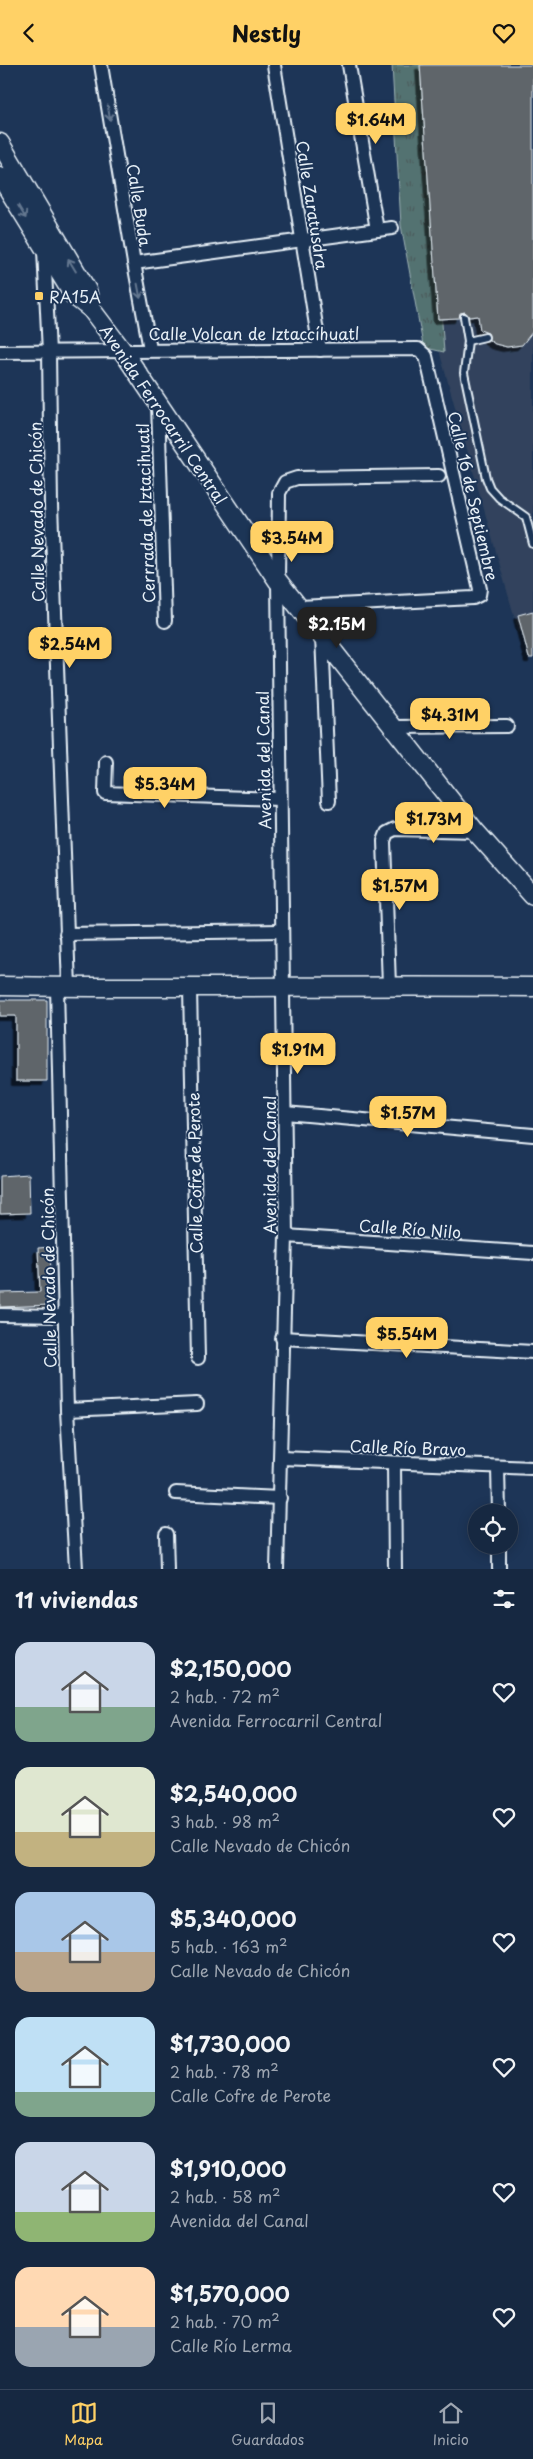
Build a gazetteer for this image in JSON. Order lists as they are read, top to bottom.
{
  "streets": {
    "street": [
      "Calle Buda",
      "Calle Zaratusdra",
      "Calle Volcan de Iztaccíhuatl",
      "Avenida Ferrocarril Central",
      "Calle 16 de Septiembre",
      "Calle Nevado de Chicón",
      "Cerrrada de Iztacihuatl",
      "Avenida del Canal",
      "Calle Cofre de Perote",
      "Calle Río Nilo",
      "Calle Río Bravo"
    ]
  },
  "crossings": [
    ["Calle Buda", "Calle Volcan de Iztaccíhuatl"],
    ["Calle Zaratusdra", "Calle Volcan de Iztaccíhuatl"],
    ["Calle Volcan de Iztaccíhuatl", "Avenida Ferrocarril Central"],
    ["Calle Volcan de Iztaccíhuatl", "Calle 16 de Septiembre"],
    ["Calle Volcan de Iztaccíhuatl", "Calle Nevado de Chicón"],
    ["Avenida Ferrocarril Central", "Calle 16 de Septiembre"],
    ["Avenida Ferrocarril Central", "Calle Nevado de Chicón"],
    ["Avenida Ferrocarril Central", "Cerrrada de Iztacihuatl"],
    ["Avenida Ferrocarril Central", "Avenida del Canal"],
    ["Avenida del Canal", "Calle Río Nilo"],
    ["Avenida del Canal", "Calle Río Bravo"]
  ],
  "one_way": ["Calle Buda"],
  "places": {
    "transit": ["RA15A"]
  },
  "page": {
    "header": "Nestly",
    "price": [
      "$1.64M",
      "$3.54M",
      "$2.15M",
      "$2.54M",
      "$4.31M",
      "$5.34M",
      "$1.73M",
      "$1.57M",
      "$1.91M",
      "$1.57M",
      "$5.54M"
    ],
    "heading": "11 viviendas",
    "list": [
      {
        "name": "$2,150,000",
        "note": "2 hab. · 72 m² · Avenida Ferrocarril Central"
      },
      {
        "name": "$2,540,000",
        "note": "3 hab. · 98 m² · Calle Nevado de Chicón"
      },
      {
        "name": "$5,340,000",
        "note": "5 hab. · 163 m² · Calle Nevado de Chicón"
      },
      {
        "name": "$1,730,000",
        "note": "2 hab. · 78 m² · Calle Cofre de Perote"
      },
      {
        "name": "$1,910,000",
        "note": "2 hab. · 58 m² · Avenida del Canal"
      },
      {
        "name": "$1,570,000",
        "note": "2 hab. · 70 m² · Calle Río Lerma"
      }
    ],
    "tabs": ["Mapa", "Guardados", "Inicio"]
  }
}
